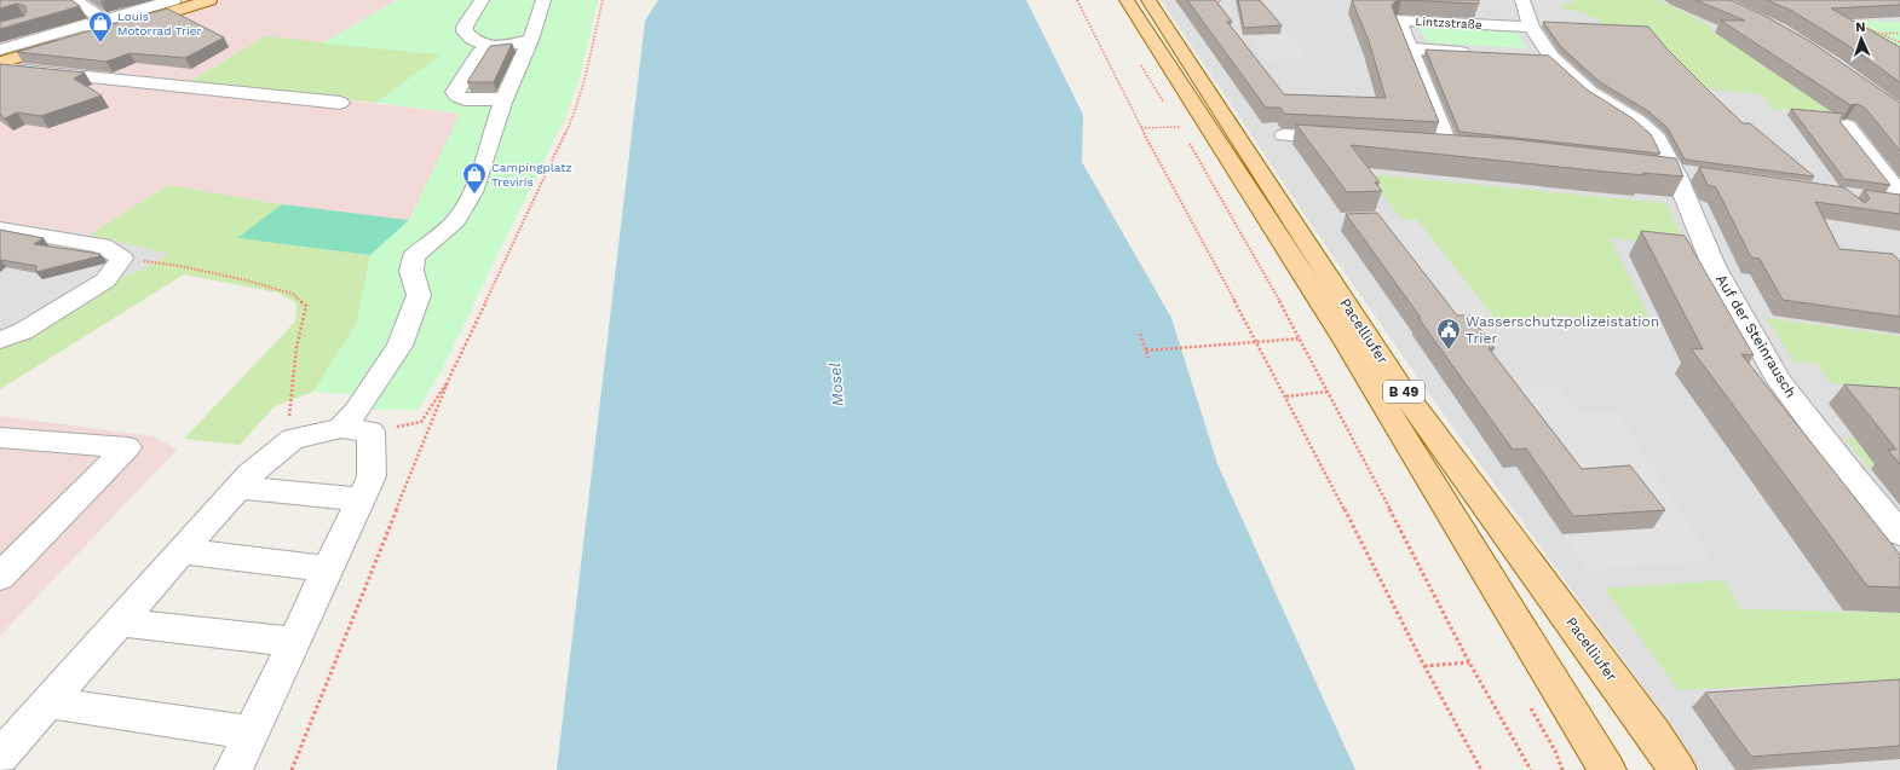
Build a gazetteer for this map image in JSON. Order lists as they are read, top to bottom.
{
  "streets": {
    "main road": ["Pacelliufer", "B 49"],
    "street": ["Lintzstraße", "Auf der Steinrausch"]
  },
  "crossings": [
    ["Lintzstraße", "Auf der Steinrausch"]
  ],
  "water": ["Mosel"],
  "places": {
    "shop": ["Louis Motorrad Trier", "Campingplatz Treviris"],
    "public building": ["Wasserschutzpolizeistation Trier"]
  },
  "north": "top"
}
